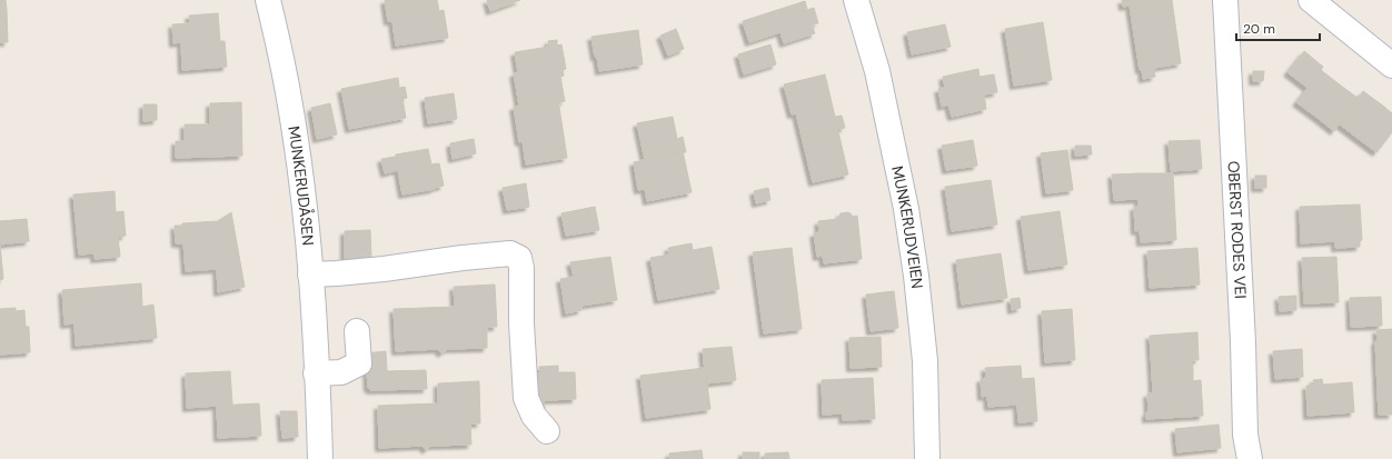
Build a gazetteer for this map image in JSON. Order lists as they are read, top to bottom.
{
  "streets": {
    "street": ["MUNKERUDÅSEN", "MUNKERUDVEIEN", "OBERST RODES VEI"]
  },
  "scale_bar": "20 m"
}
